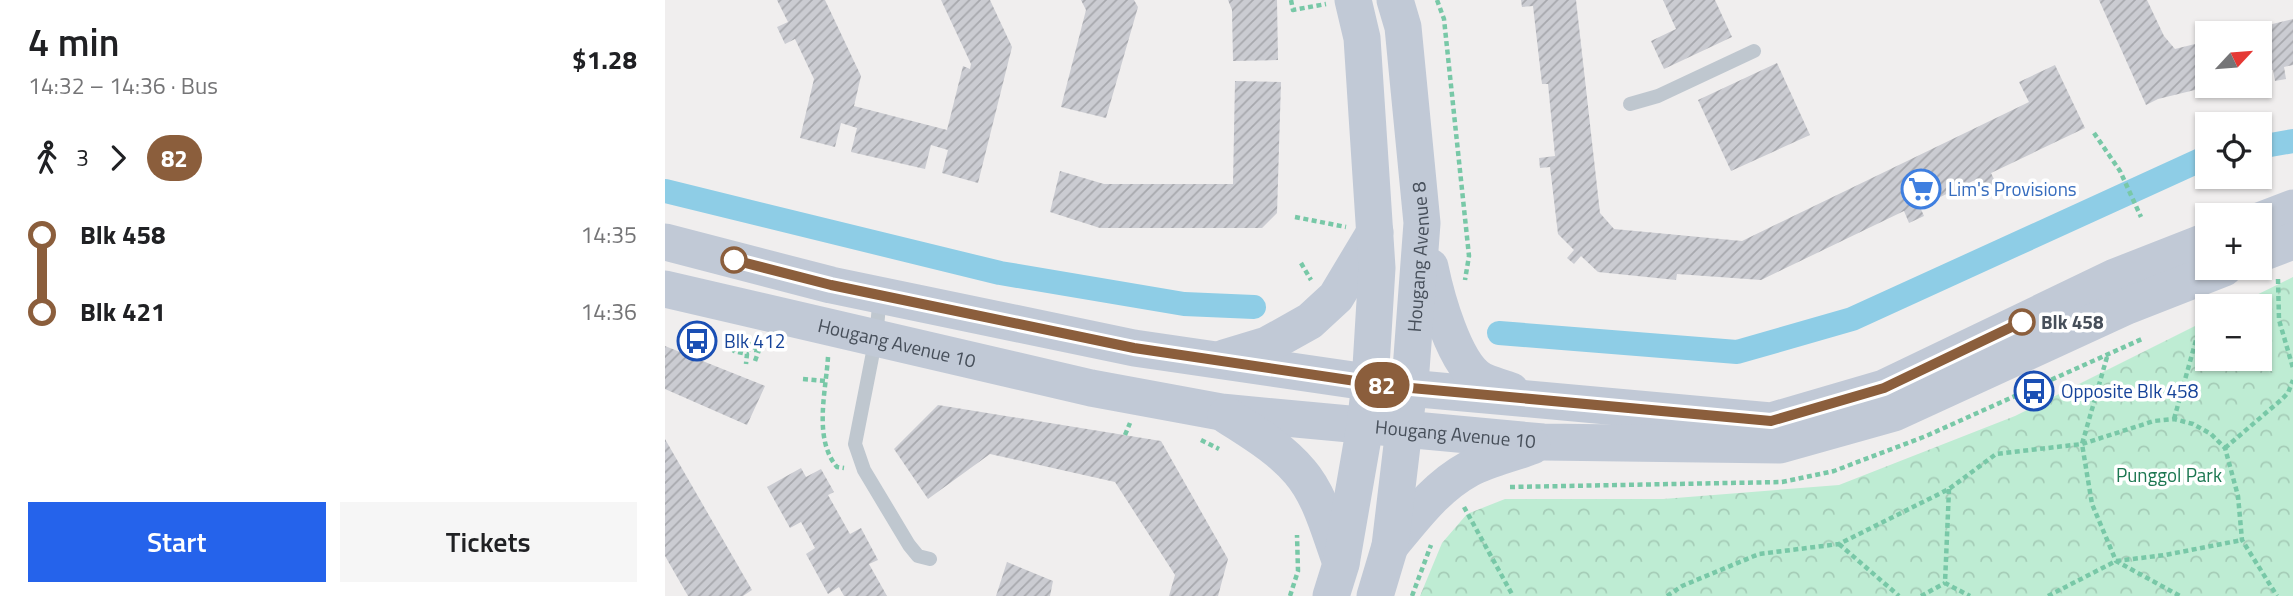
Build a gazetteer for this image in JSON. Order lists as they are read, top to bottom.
{
  "streets": {
    "main road": ["Hougang Avenue 8", "Hougang Avenue 10"]
  },
  "crossings": [
    ["Hougang Avenue 8", "Hougang Avenue 10"]
  ],
  "parks": ["Punggol Park"],
  "places": {
    "supermarket": ["Lim's Provisions"],
    "other": ["Blk 458"],
    "bus stop": ["Blk 412", "Opposite Blk 458"]
  },
  "lines": ["bus line 82"],
  "north": "top right",
  "page": {
    "heading": ["4 min", "14:32 – 14:36 · Bus", "$1.28"],
    "on_map": "82",
    "map_buttons": ["+", "−"],
    "legs": ["3", "82"],
    "list": [
      {
        "name": "Blk 458",
        "value": "14:35"
      },
      {
        "name": "Blk 421",
        "value": "14:36"
      }
    ],
    "buttons": ["Start", "Tickets"]
  }
}
